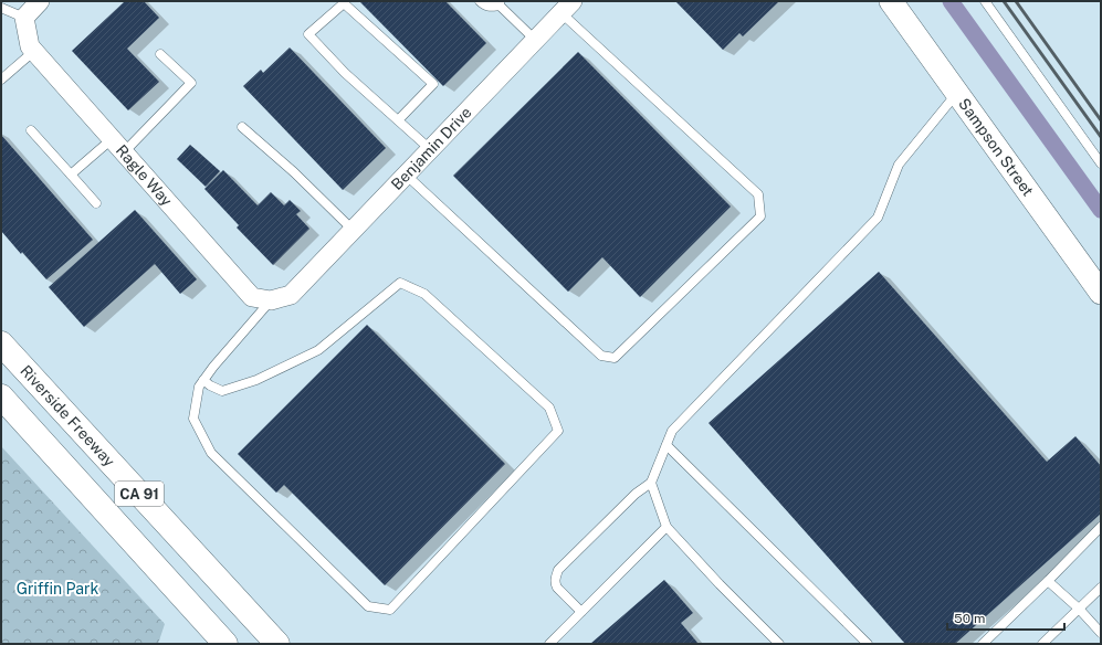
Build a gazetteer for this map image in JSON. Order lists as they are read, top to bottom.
{
  "streets": {
    "highway": ["Riverside Freeway", "CA 91"],
    "street": ["Sampson Street", "Benjamin Drive", "Ragle Way"]
  },
  "crossings": [
    ["Benjamin Drive", "Ragle Way"]
  ],
  "parks": ["Griffin Park"],
  "scale_bar": "50 m"
}
